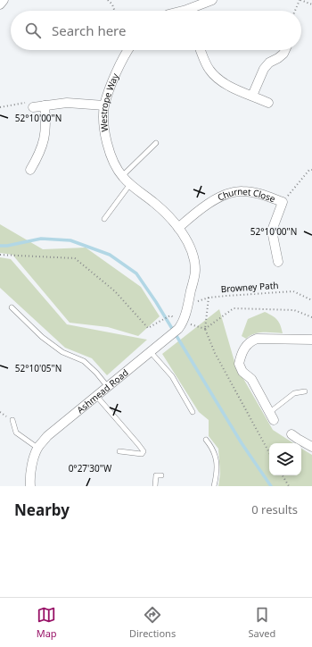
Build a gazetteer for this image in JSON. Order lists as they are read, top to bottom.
{
  "streets": {
    "street": ["Westrope Way", "Churnet Close", "Ashmead Road"],
    "path": ["Browney Path"]
  },
  "crossings": [
    ["Westrope Way", "Churnet Close"],
    ["Westrope Way", "Browney Path"]
  ],
  "page": {
    "search": "Search here",
    "heading": ["Nearby", "0 results"],
    "nav": ["Map", "Directions", "Saved"]
  },
  "coordinates": ["52°10'00\"N", "52°10'05\"N", "0°27'30\"W"]
}
